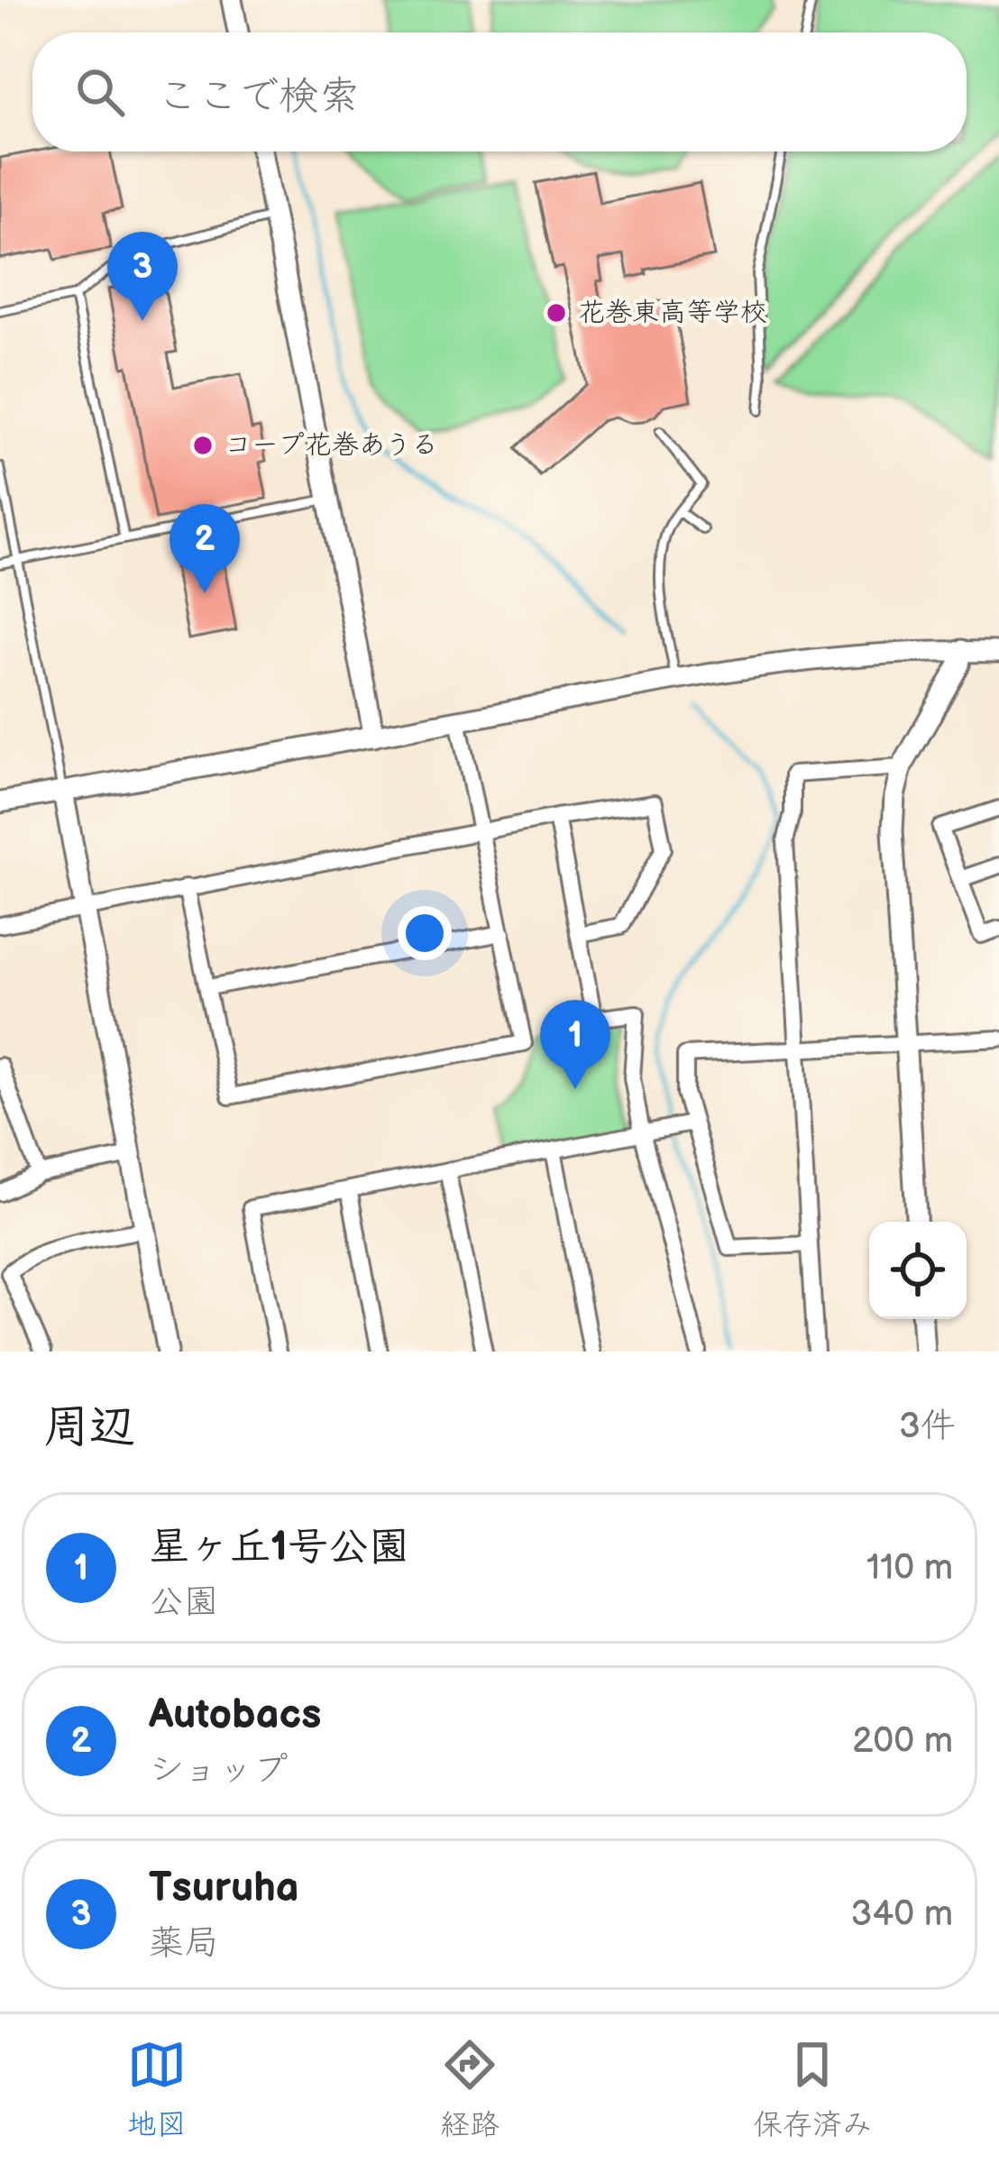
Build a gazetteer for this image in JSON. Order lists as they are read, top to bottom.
{
  "places": ["花巻東高等学校", "コープ花巻あうる"],
  "page": {
    "search": "ここで検索",
    "pins": ["3", "2", "1"],
    "heading": ["周辺", "3件"],
    "list": [
      {
        "mark": "1",
        "name": "星ヶ丘1号公園",
        "note": "公園",
        "value": "110 m"
      },
      {
        "mark": "2",
        "name": "Autobacs",
        "note": "ショップ",
        "value": "200 m"
      },
      {
        "mark": "3",
        "name": "Tsuruha",
        "note": "薬局",
        "value": "340 m"
      }
    ],
    "nav": ["地図", "経路", "保存済み"]
  }
}
